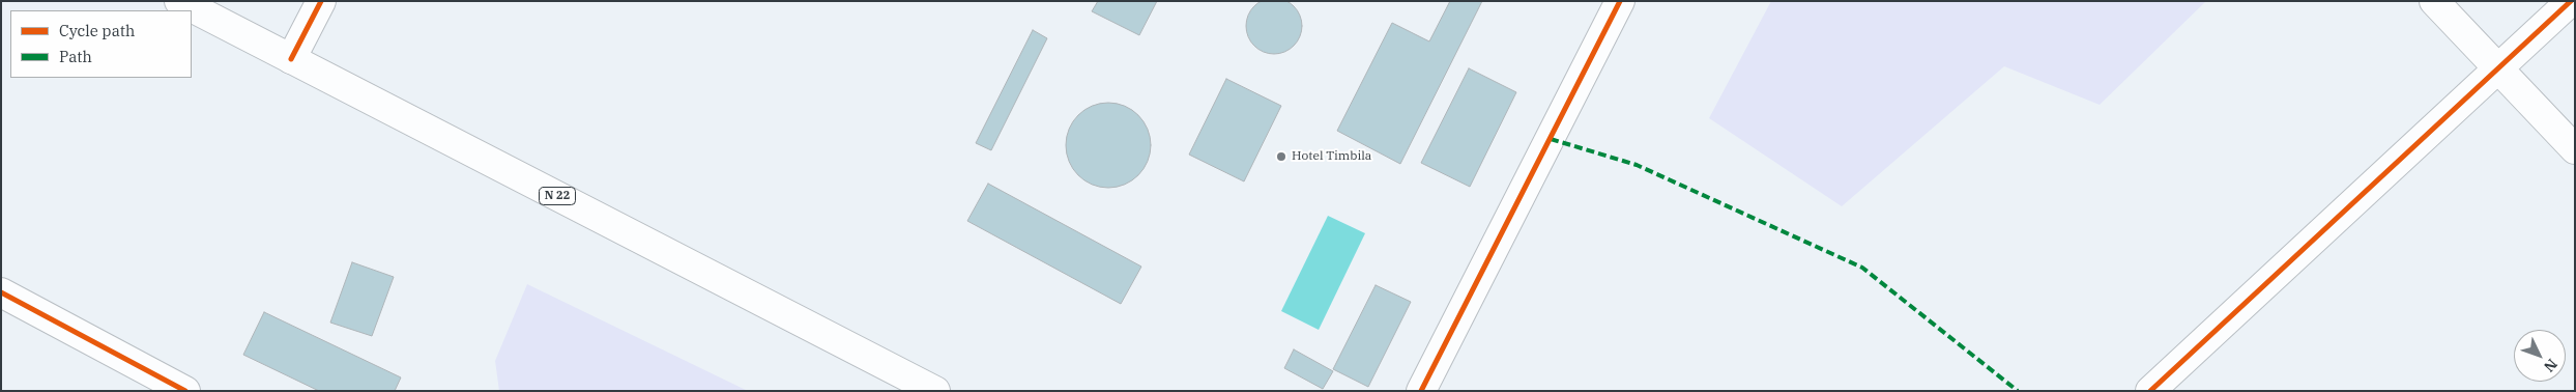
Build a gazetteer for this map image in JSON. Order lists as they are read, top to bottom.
{
  "streets": {
    "street": ["N 22"]
  },
  "places": ["Hotel Timbila"],
  "legend": ["Cycle path", "Path"],
  "north": "bottom right"
}
